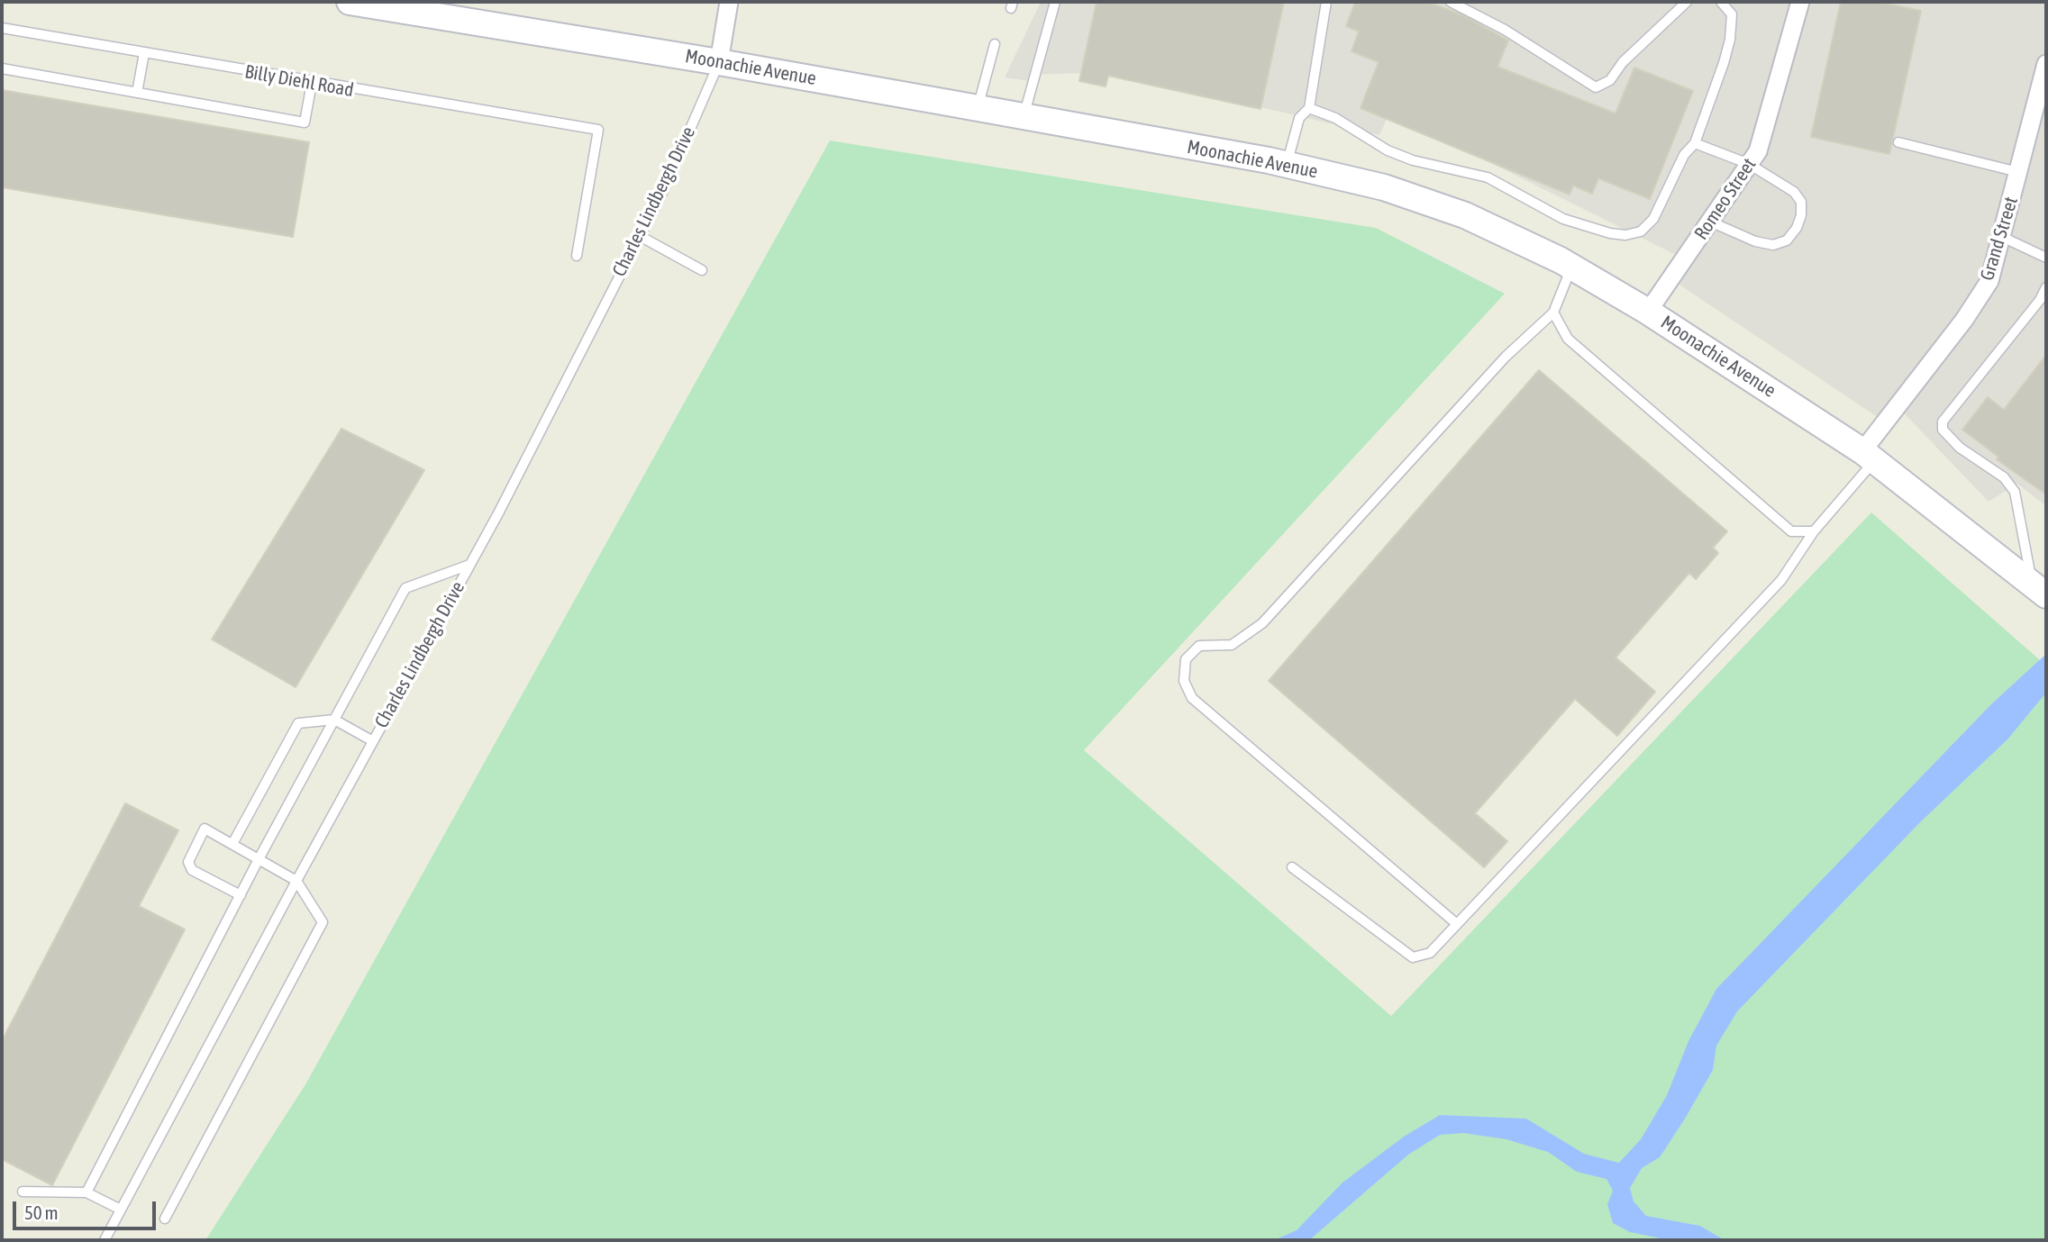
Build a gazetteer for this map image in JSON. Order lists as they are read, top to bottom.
{
  "streets": {
    "main road": ["Moonachie Avenue"],
    "street": ["Romeo Street", "Grand Street"],
    "lane": ["Billy Diehl Road", "Charles Lindbergh Drive"]
  },
  "crossings": [
    ["Moonachie Avenue", "Romeo Street"],
    ["Moonachie Avenue", "Charles Lindbergh Drive"],
    ["Moonachie Avenue", "Grand Street"]
  ],
  "scale_bar": "50 m"
}
